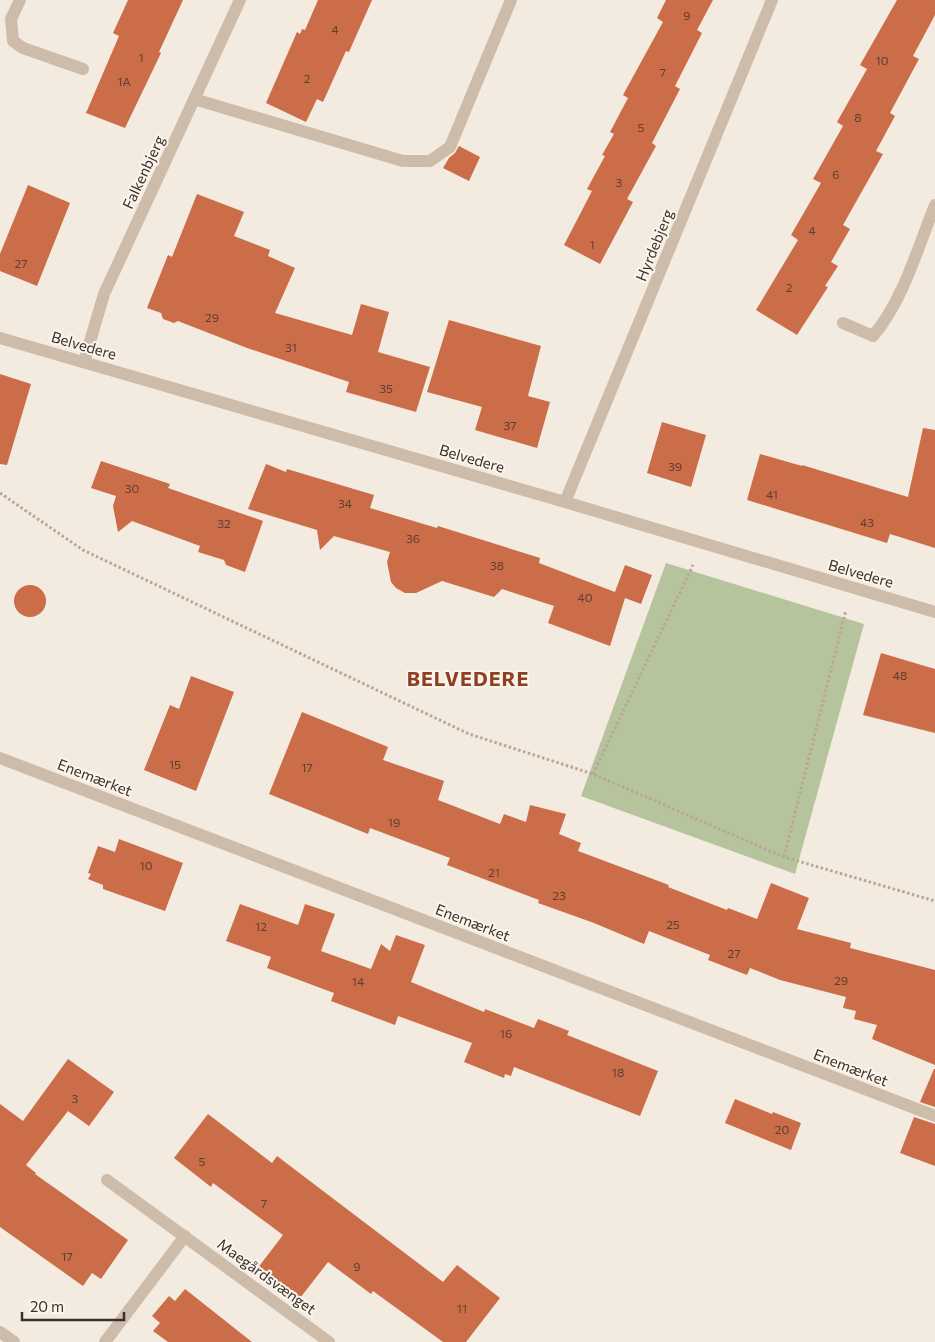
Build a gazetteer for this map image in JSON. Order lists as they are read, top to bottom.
{
  "streets": {
    "street": [
      "Falkenbjerg",
      "Hyrdebjerg",
      "Belvedere",
      "Enemærket",
      "Maegårdsvænget"
    ]
  },
  "crossings": [
    ["Falkenbjerg", "Belvedere"],
    ["Hyrdebjerg", "Belvedere"]
  ],
  "districts": ["BELVEDERE"],
  "house_numbers": [
    "9",
    "4",
    "1",
    "10",
    "7",
    "2",
    "1A",
    "8",
    "5",
    "6",
    "3",
    "4",
    "1",
    "27",
    "2",
    "29",
    "31",
    "35",
    "37",
    "39",
    "30",
    "41",
    "34",
    "43",
    "32",
    "36",
    "38",
    "40",
    "48",
    "15",
    "17",
    "19",
    "10",
    "21",
    "23",
    "25",
    "12",
    "27",
    "29",
    "14",
    "16",
    "18",
    "3",
    "20",
    "5",
    "7",
    "17",
    "9",
    "11"
  ],
  "scale_bar": "20 m"
}
